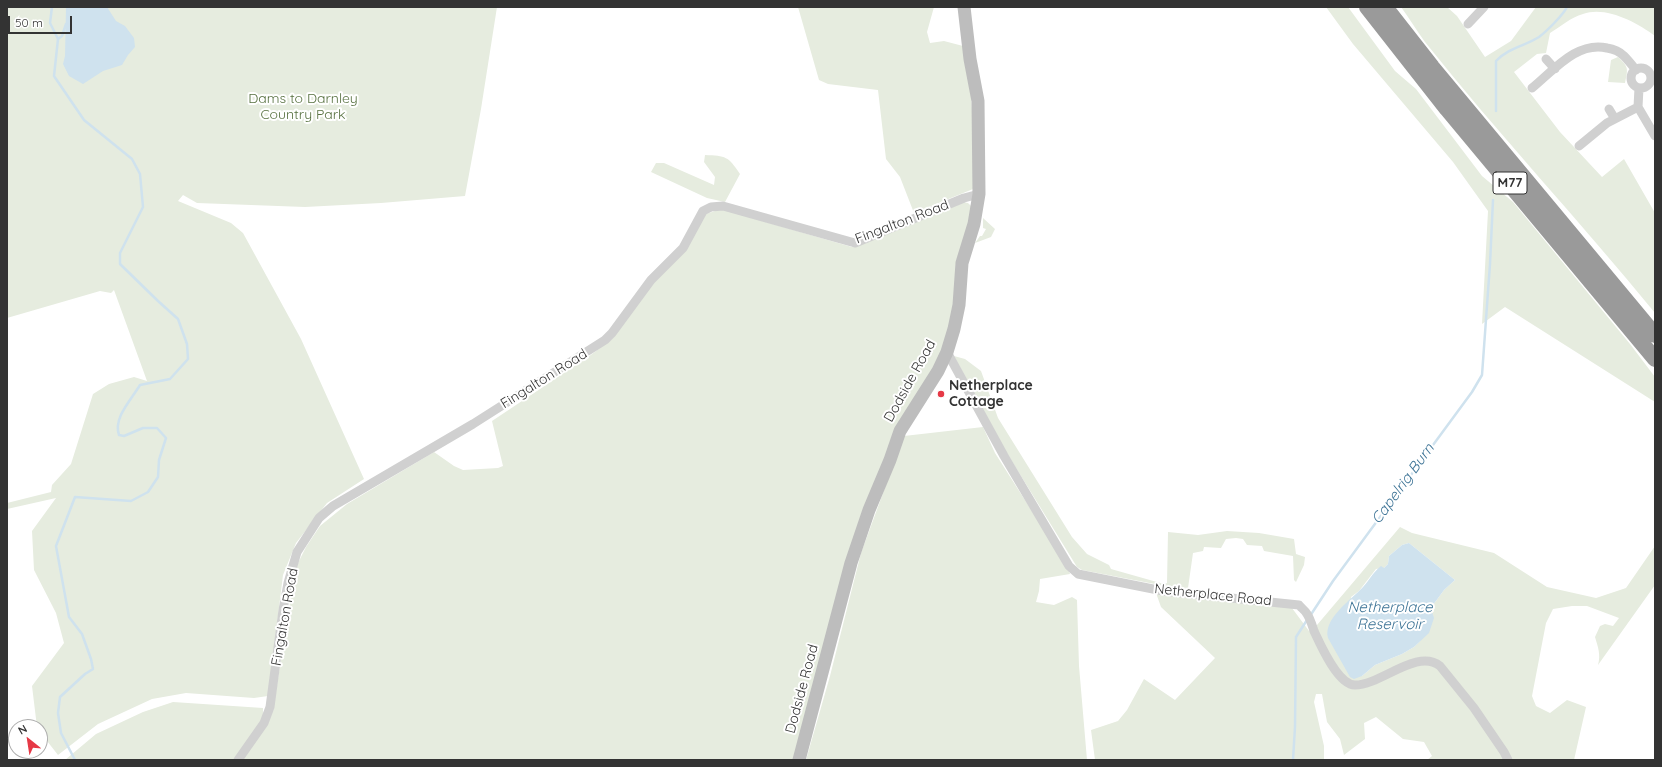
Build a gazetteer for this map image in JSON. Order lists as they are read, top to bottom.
{
  "streets": {
    "highway": ["M77"],
    "main road": ["Dodside Road"],
    "street": ["Fingalton Road", "Netherplace Road"]
  },
  "crossings": [
    ["Fingalton Road", "Dodside Road"],
    ["Dodside Road", "Netherplace Road"]
  ],
  "water": ["Capelrig Burn", "Netherplace Reservoir"],
  "parks": ["Dams to Darnley Country Park"],
  "places": ["Netherplace Cottage"],
  "scale_bar": "50 m",
  "north": "top left"
}
